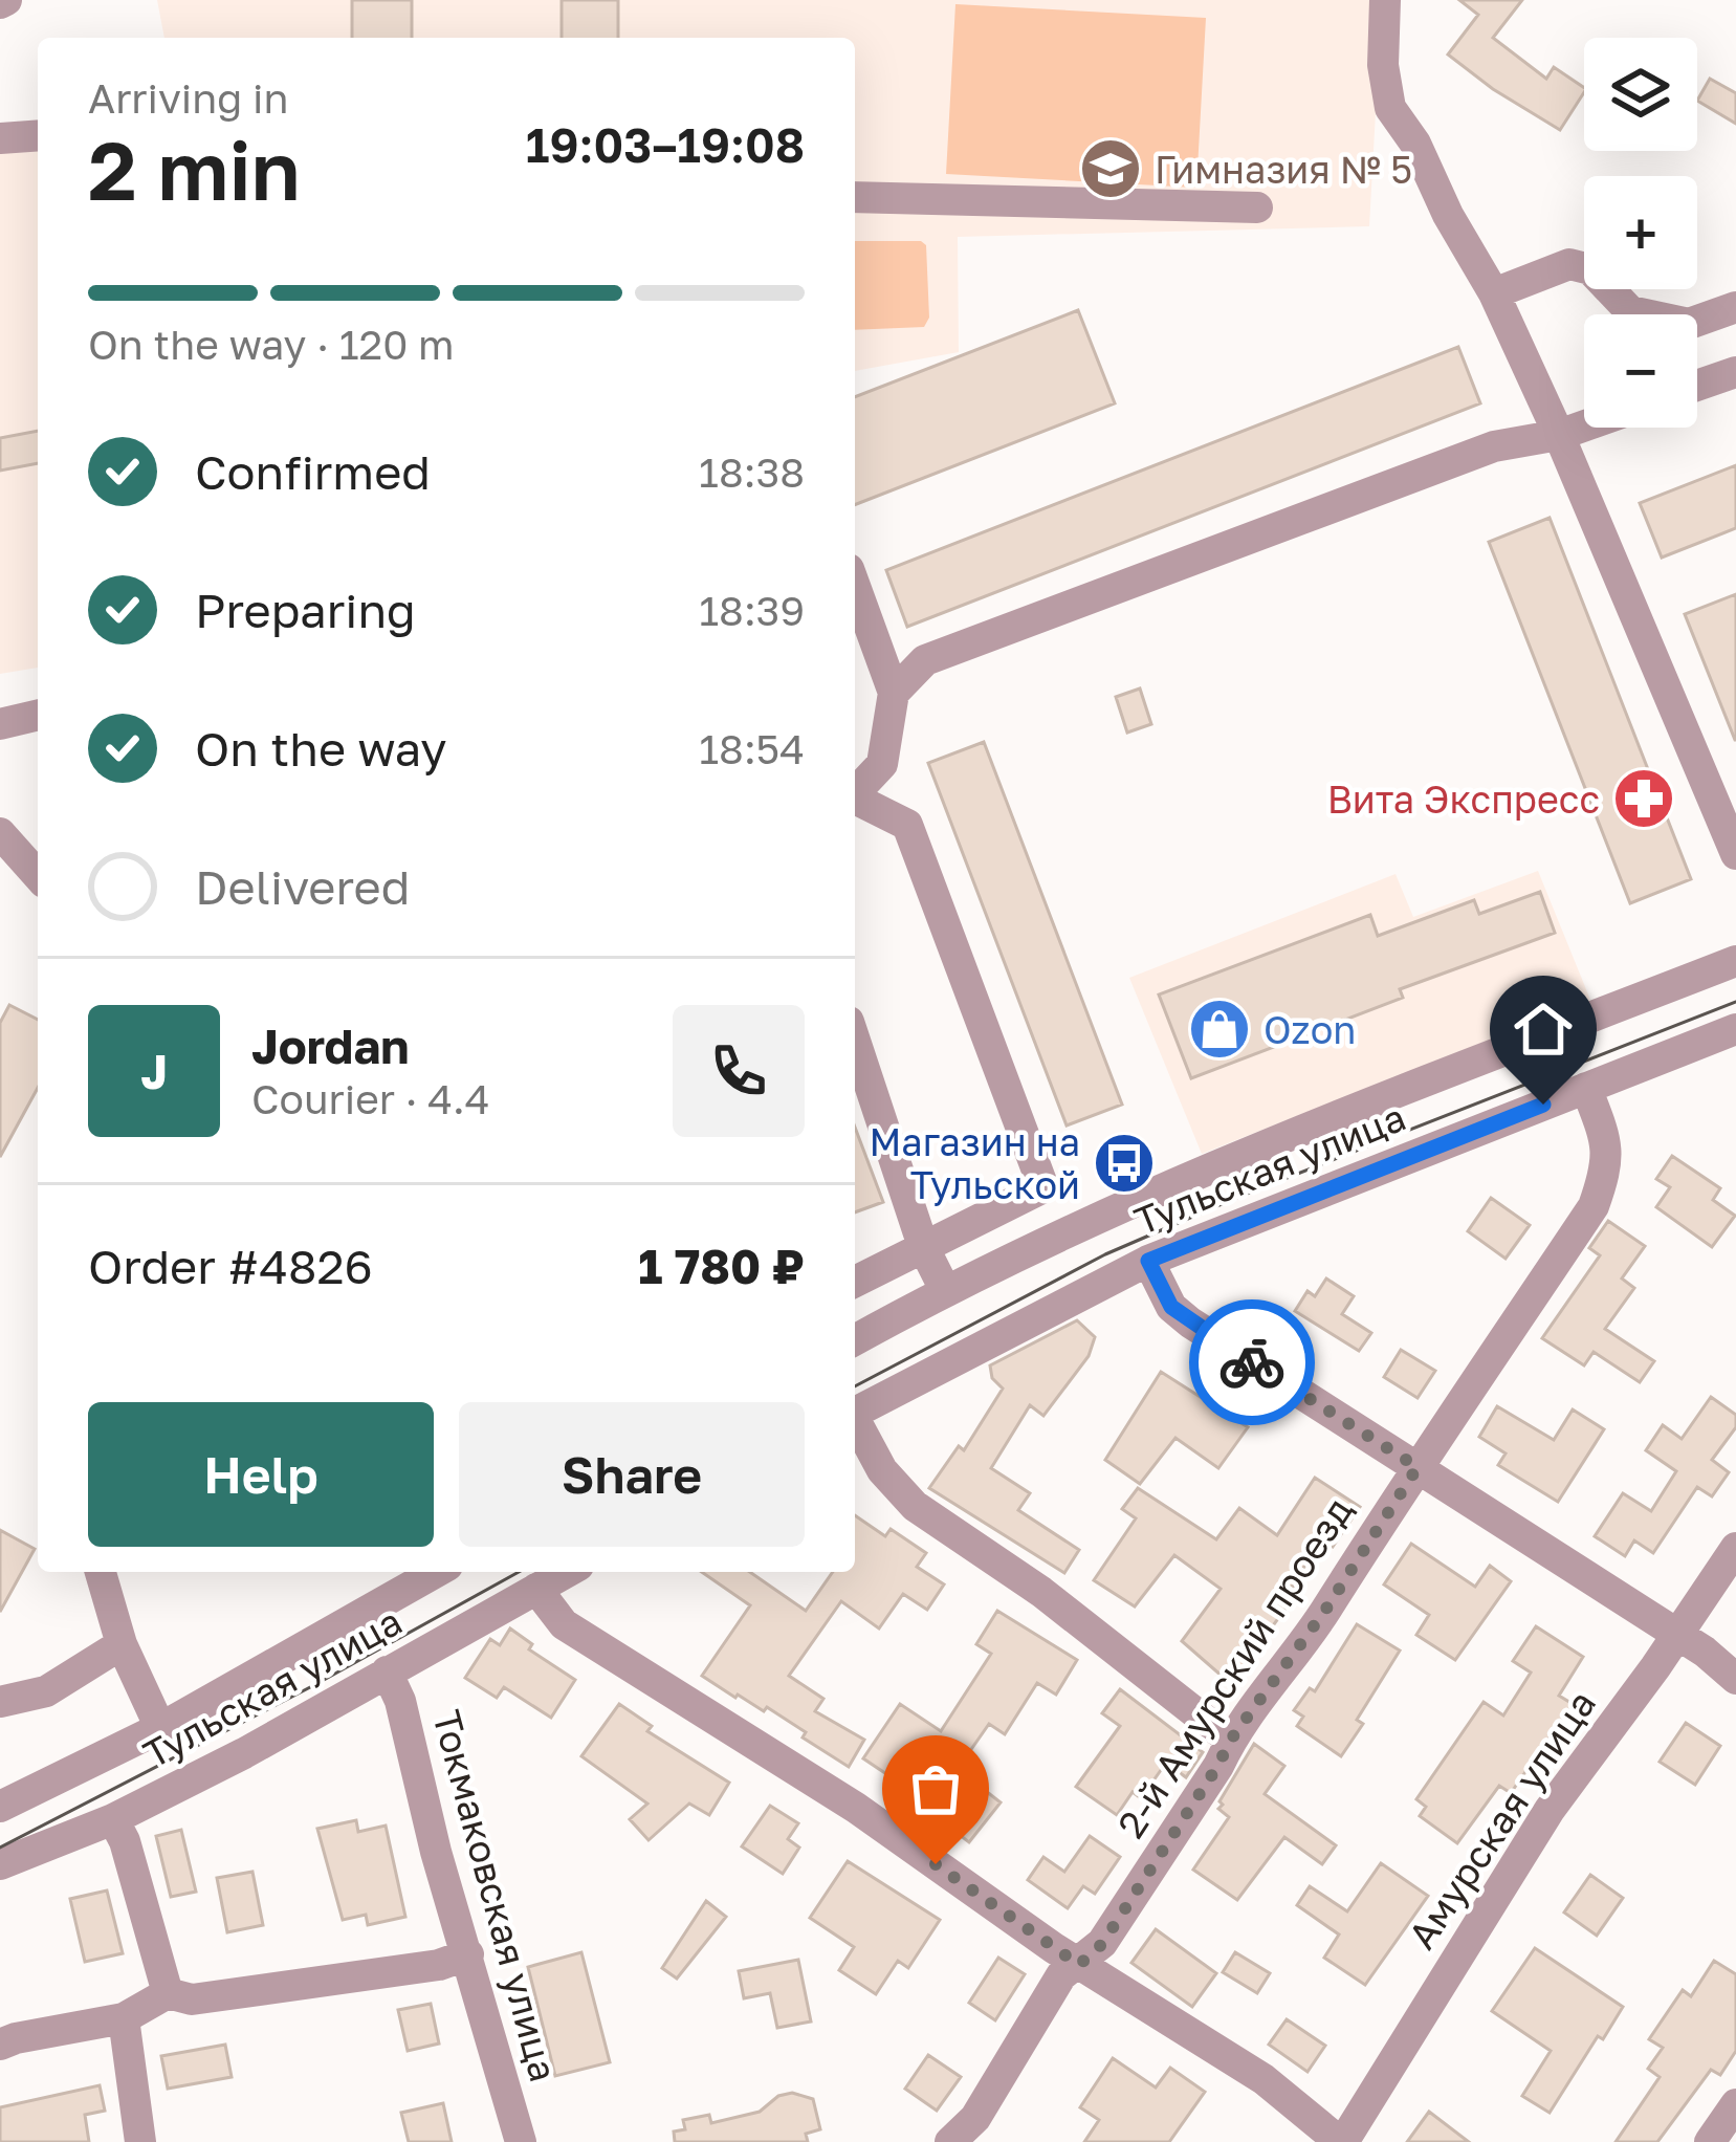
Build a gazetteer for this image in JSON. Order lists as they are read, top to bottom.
{
  "streets": {
    "street": [
      "Тульская улица",
      "2-й Амурский проезд",
      "Амурская улица",
      "Токмаковская улица"
    ]
  },
  "crossings": [
    ["Тульская улица", "2-й Амурский проезд"],
    ["Тульская улица", "Токмаковская улица"]
  ],
  "places": {
    "school or university": ["Гимназия № 5"],
    "pharmacy": ["Вита Экспресс"],
    "shop": ["Ozon"],
    "bus stop": ["Магазин на Тульской"]
  },
  "page": {
    "map_buttons": ["+", "−"],
    "heading": ["2 min", "Arriving in", "19:03–19:08"],
    "panel": [
      "Jordan",
      "Courier · 4.4",
      "Order #4826",
      "1 780 ₽"
    ],
    "bar": "On the way · 120 m",
    "list": [
      ["Confirmed", "18:38"],
      ["Preparing", "18:39"],
      ["On the way", "18:54"],
      "Delivered"
    ],
    "round": "J",
    "buttons": ["Help", "Share"]
  }
}
